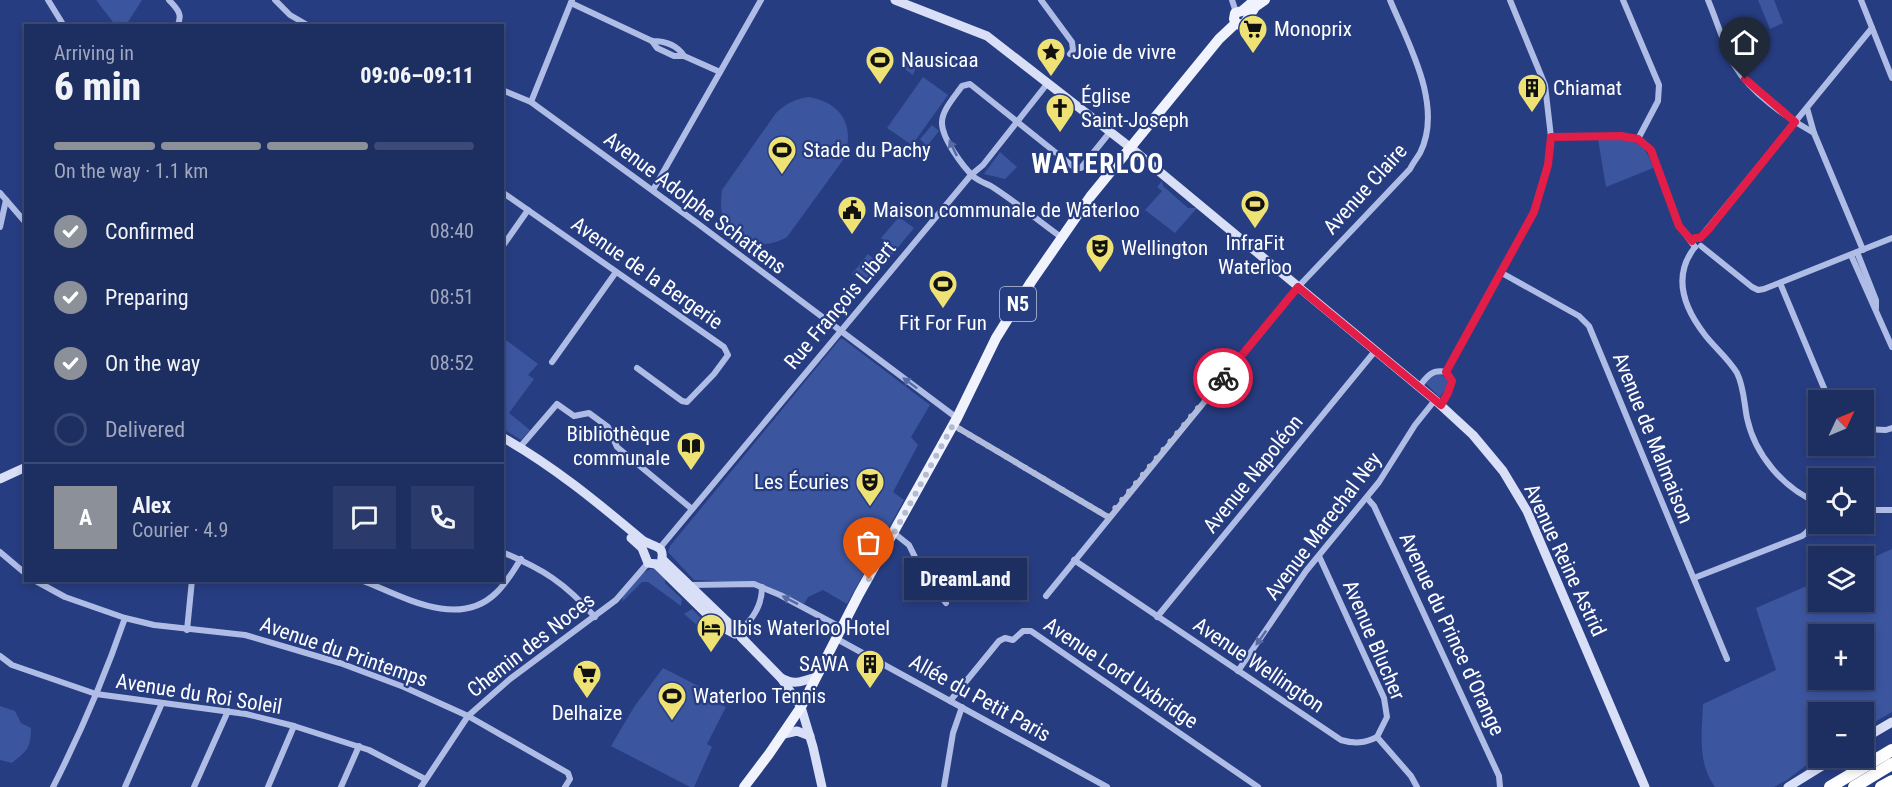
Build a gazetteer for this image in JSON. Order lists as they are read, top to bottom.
{
  "streets": {
    "main road": ["N5"],
    "street": [
      "Avenue Claire",
      "Avenue Adolphe Schattens",
      "Avenue de la Bergerie",
      "Rue François Libert",
      "Avenue de Malmaison",
      "Avenue Napoléon",
      "Avenue Marechal Ney",
      "Avenue Reine Astrid",
      "Avenue du Prince d'Orange",
      "Avenue Blucher",
      "Chemin des Noces",
      "Avenue du Printemps",
      "Avenue Wellington",
      "Avenue Lord Uxbridge",
      "Avenue du Roi Soleil",
      "Allée du Petit Paris"
    ]
  },
  "crossings": [
    ["Avenue Claire", "Avenue Adolphe Schattens"],
    ["Avenue Claire", "Avenue Reine Astrid"],
    ["Avenue Claire", "Avenue Wellington"],
    ["Avenue Adolphe Schattens", "N5"],
    ["Avenue Adolphe Schattens", "Rue François Libert"],
    ["N5", "Avenue Reine Astrid"],
    ["N5", "Allée du Petit Paris"],
    ["Rue François Libert", "Avenue Reine Astrid"],
    ["Avenue Napoléon", "Avenue Reine Astrid"],
    ["Avenue Napoléon", "Avenue Wellington"],
    ["Avenue Marechal Ney", "Avenue Reine Astrid"],
    ["Avenue Marechal Ney", "Avenue du Prince d'Orange"],
    ["Avenue Marechal Ney", "Avenue Blucher"],
    ["Avenue Marechal Ney", "Avenue Wellington"],
    ["Avenue Blucher", "Avenue Wellington"],
    ["Chemin des Noces", "Avenue du Printemps"],
    ["Chemin des Noces", "Avenue du Roi Soleil"],
    ["Avenue Lord Uxbridge", "Allée du Petit Paris"]
  ],
  "one_way": ["Avenue Marechal Ney"],
  "districts": ["WATERLOO"],
  "places": {
    "supermarket": ["Monoprix", "Delhaize"],
    "place": ["Joie de vivre"],
    "sports": [
      "Nausicaa",
      "Stade du Pachy",
      "InfraFit Waterloo",
      "Fit For Fun",
      "Waterloo Tennis"
    ],
    "building": ["Chiamat", "SAWA"],
    "church": ["Église Saint-Joseph"],
    "public building": ["Maison communale de Waterloo"],
    "theatre": ["Wellington", "Les Écuries"],
    "library": ["Bibliothèque communale"],
    "other": ["DreamLand"],
    "hotel": ["Ibis Waterloo Hotel"]
  },
  "north": "top right",
  "page": {
    "heading": ["6 min", "Arriving in", "09:06–09:11"],
    "panel": ["Alex", "Courier · 4.9"],
    "bar": "On the way · 1.1 km",
    "list": [
      ["Confirmed", "08:40"],
      ["Preparing", "08:51"],
      ["On the way", "08:52"],
      "Delivered"
    ],
    "map_buttons": ["+", "−"],
    "round": "A",
    "bubble": "DreamLand"
  }
}
